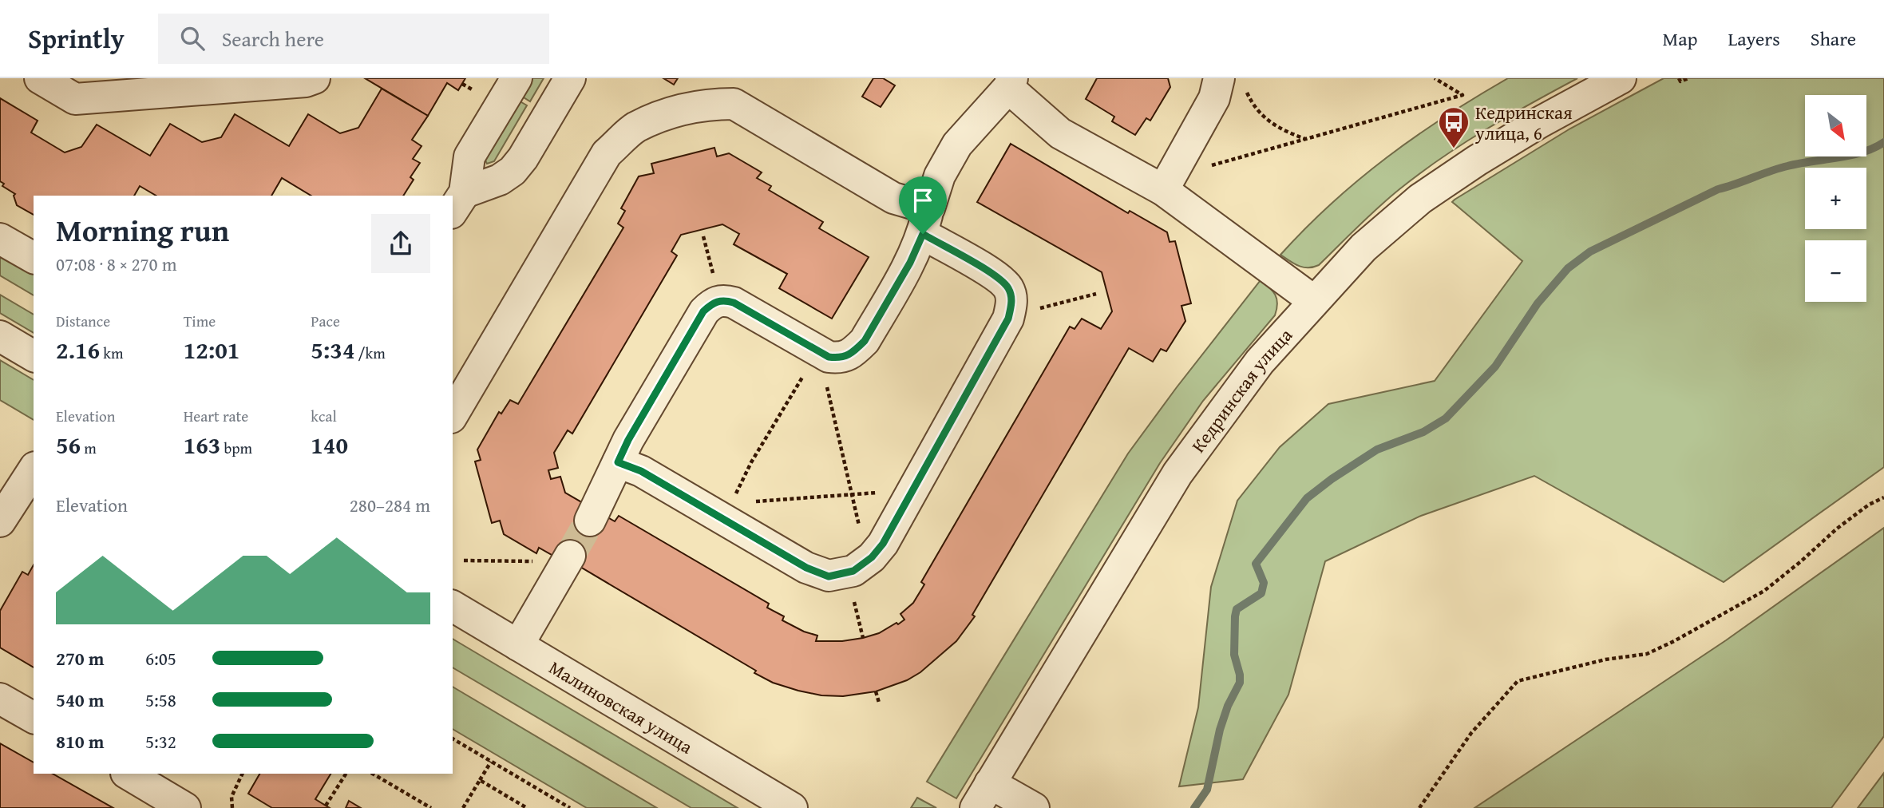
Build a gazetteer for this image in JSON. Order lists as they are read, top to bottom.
{
  "streets": {
    "street": ["Кедринская улица", "Малиновская улица"]
  },
  "places": {
    "bus stop": ["Кедринская улица, 6"]
  },
  "north": "bottom right",
  "page": {
    "header": "Sprintly",
    "search": "Search here",
    "nav": ["Map", "Layers", "Share"],
    "map_buttons": ["+", "−"],
    "heading": ["Morning run", "07:08 · 8 × 270 m"],
    "stats": [
      ["Distance", "2.16 km"],
      ["Time", "12:01"],
      ["Pace", "5:34 /km"],
      ["Elevation", "56 m"],
      ["Heart rate", "163 bpm"],
      ["kcal", "140"]
    ],
    "chart": ["Elevation", "280–284 m"],
    "list": [
      {
        "name": "270 m",
        "note": "6:05"
      },
      {
        "name": "540 m",
        "note": "5:58"
      },
      {
        "name": "810 m",
        "note": "5:32"
      }
    ]
  }
}
